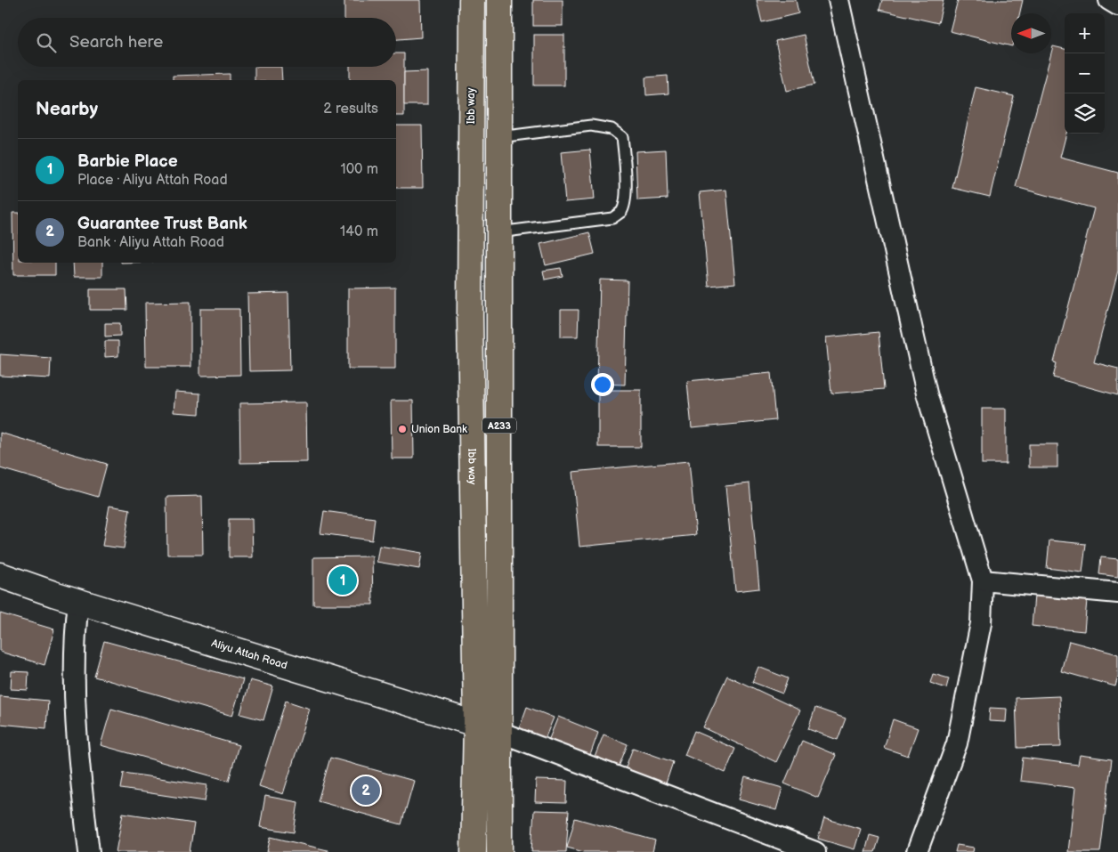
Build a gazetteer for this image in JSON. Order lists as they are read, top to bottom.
{
  "streets": {
    "highway": ["Ibb way", "A233"],
    "street": ["Aliyu Attah Road"]
  },
  "crossings": [
    ["Ibb way", "Aliyu Attah Road"],
    ["A233", "Aliyu Attah Road"]
  ],
  "places": ["Union Bank"],
  "north": "left",
  "page": {
    "map_buttons": ["+", "−"],
    "search": "Search here",
    "heading": ["Nearby", "2 results"],
    "list": [
      {
        "mark": "1",
        "name": "Barbie Place",
        "note": "Place · Aliyu Attah Road",
        "value": "100 m"
      },
      {
        "mark": "2",
        "name": "Guarantee Trust Bank",
        "note": "Bank · Aliyu Attah Road",
        "value": "140 m"
      }
    ],
    "pins": ["1", "2"]
  }
}
